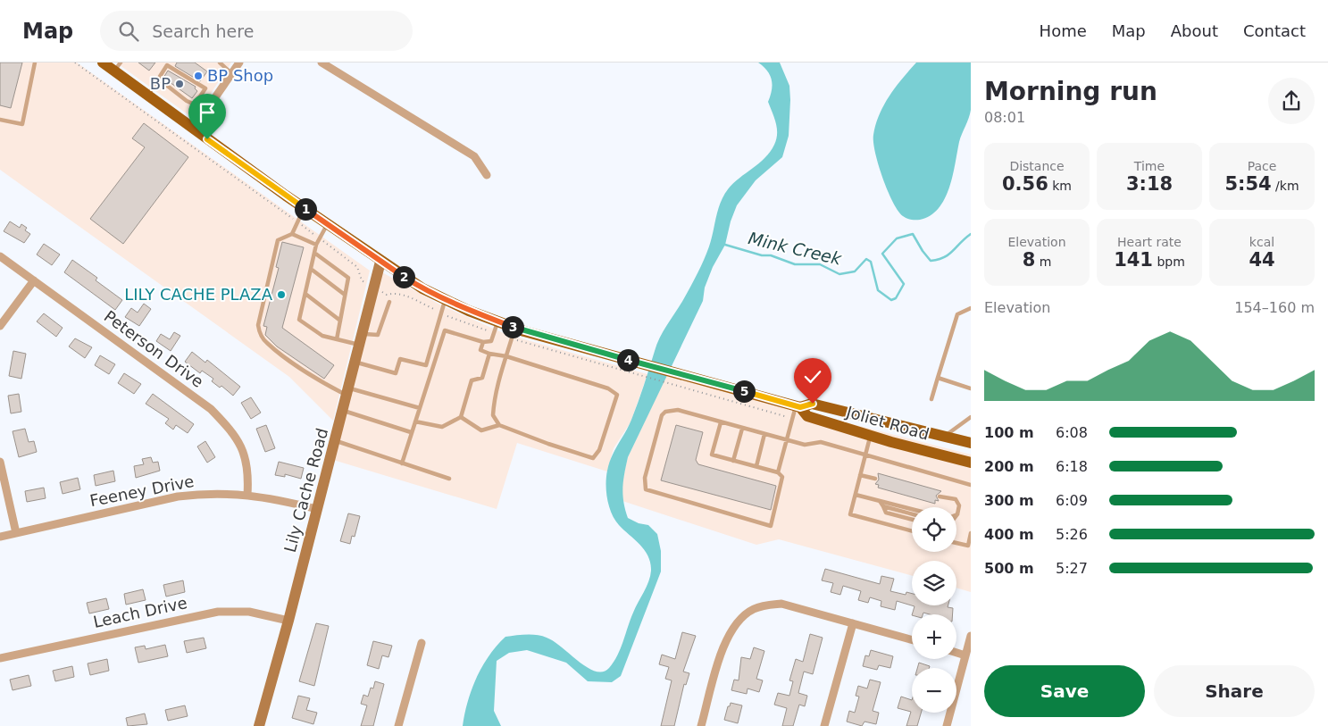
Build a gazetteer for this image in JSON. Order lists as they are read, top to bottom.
{
  "streets": {
    "main road": ["Joliet Road"],
    "street": [
      "Peterson Drive",
      "Lily Cache Road",
      "Feeney Drive",
      "Leach Drive"
    ]
  },
  "crossings": [
    ["Peterson Drive", "Feeney Drive"],
    ["Joliet Road", "Lily Cache Road"],
    ["Lily Cache Road", "Feeney Drive"],
    ["Lily Cache Road", "Leach Drive"]
  ],
  "water": ["Mink Creek"],
  "places": ["BP Shop", "BP", "LILY CACHE PLAZA"],
  "page": {
    "header": "Map",
    "search": "Search here",
    "nav": [
      "Home",
      "Map",
      "About",
      "Contact"
    ],
    "heading": ["Morning run", "08:01"],
    "stats": [
      ["Distance", "0.56 km"],
      ["Time", "3:18"],
      ["Pace", "5:54 /km"],
      ["Elevation", "8 m"],
      ["Heart rate", "141 bpm"],
      ["kcal", "44"]
    ],
    "pins": [
      "1",
      "2",
      "3",
      "4",
      "5"
    ],
    "chart": ["Elevation", "154–160 m"],
    "list": [
      {
        "name": "100 m",
        "note": "6:08"
      },
      {
        "name": "200 m",
        "note": "6:18"
      },
      {
        "name": "300 m",
        "note": "6:09"
      },
      {
        "name": "400 m",
        "note": "5:26"
      },
      {
        "name": "500 m",
        "note": "5:27"
      }
    ],
    "map_buttons": ["+", "−"],
    "buttons": ["Save", "Share"]
  }
}
